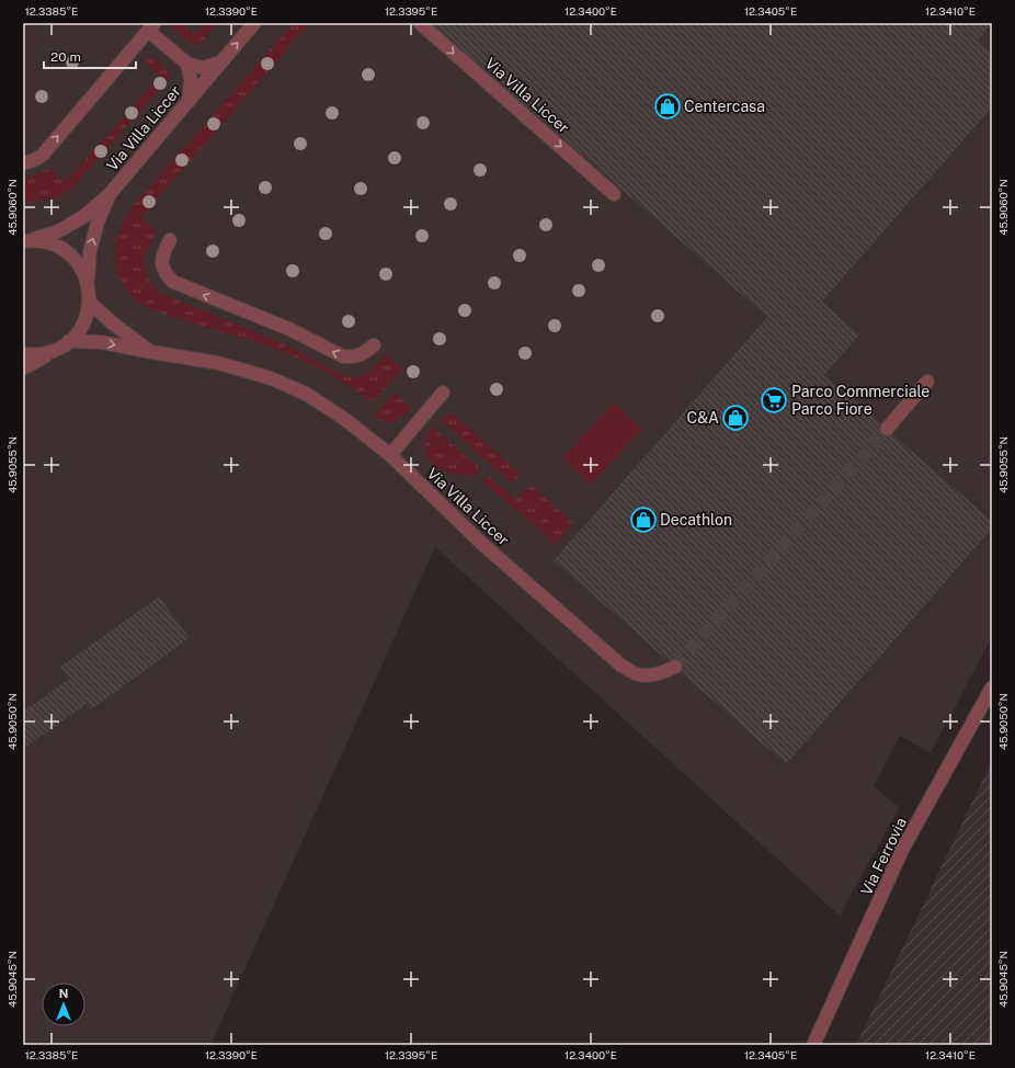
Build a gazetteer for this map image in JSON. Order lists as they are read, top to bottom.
{
  "streets": {
    "street": ["Via Villa Liccer", "Via Ferrovia"]
  },
  "places": {
    "shop": ["Centercasa", "C&A", "Decathlon"],
    "supermarket": ["Parco Commerciale Parco Fiore"]
  },
  "scale_bar": "20 m",
  "north": "top",
  "coordinates": [
    "12.3385°E",
    "12.3390°E",
    "12.3395°E",
    "12.3400°E",
    "12.3405°E",
    "12.3410°E",
    "45.9060°N",
    "45.9055°N",
    "45.9050°N",
    "45.9045°N"
  ]
}
